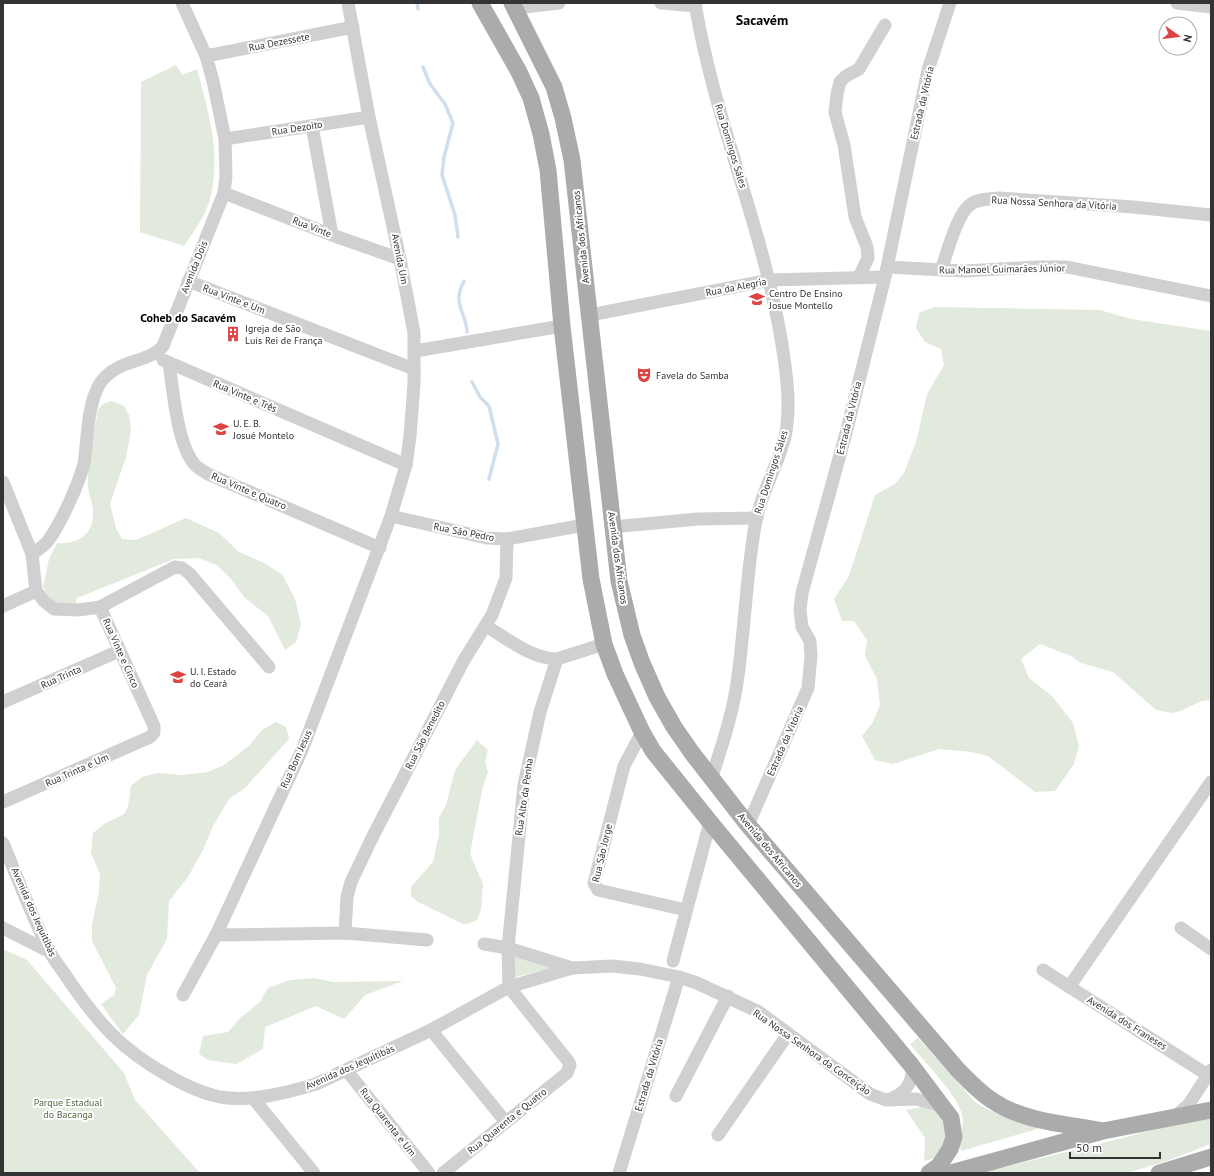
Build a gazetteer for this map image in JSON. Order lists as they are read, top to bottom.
{
  "streets": {
    "main road": ["Avenida dos Africanos"],
    "street": [
      "Rua Dezessete",
      "Estrada da Vitória",
      "Rua Dezoito",
      "Rua Domingos Sáles",
      "Rua Nossa Senhora da Vitória",
      "Rua Vinte",
      "Avenida Um",
      "Avenida Dois",
      "Rua Manoel Guimarães Júnior",
      "Rua da Alegria",
      "Rua Vinte e Um",
      "Rua Vinte e Três",
      "Rua Vinte e Quatro",
      "Rua São Pedro",
      "Rua Vinte e Cinco",
      "Rua Trinta",
      "Rua São Benedito",
      "Rua Bom Jesus",
      "Rua Trinta e Um",
      "Rua Alto da Penha",
      "Rua São Jorge",
      "Avenida dos Jequitibás",
      "Avenida dos Franeses",
      "Rua Nossa Senhora da Conceição",
      "Rua Quarenta e Quatro",
      "Rua Quarenta e Um"
    ]
  },
  "crossings": [
    ["Rua Dezessete", "Avenida Um"],
    ["Rua Dezessete", "Avenida Dois"],
    ["Estrada da Vitória", "Avenida dos Africanos"],
    ["Estrada da Vitória", "Rua Manoel Guimarães Júnior"],
    ["Estrada da Vitória", "Rua da Alegria"],
    ["Estrada da Vitória", "Rua Nossa Senhora da Conceição"],
    ["Rua Dezoito", "Avenida Um"],
    ["Rua Dezoito", "Avenida Dois"],
    ["Rua Domingos Sáles", "Avenida dos Africanos"],
    ["Rua Domingos Sáles", "Rua da Alegria"],
    ["Rua Nossa Senhora da Vitória", "Rua Manoel Guimarães Júnior"],
    ["Rua Vinte", "Avenida Um"],
    ["Rua Vinte", "Avenida Dois"],
    ["Avenida dos Africanos", "Rua da Alegria"],
    ["Avenida Um", "Rua Vinte e Um"],
    ["Avenida Um", "Rua Vinte e Três"],
    ["Avenida Um", "Rua São Pedro"],
    ["Avenida Um", "Rua Bom Jesus"],
    ["Avenida Dois", "Rua Vinte e Um"],
    ["Avenida Dois", "Rua Vinte e Três"],
    ["Rua Manoel Guimarães Júnior", "Rua da Alegria"],
    ["Rua Vinte e Três", "Rua Vinte e Quatro"],
    ["Rua Vinte e Quatro", "Rua Bom Jesus"],
    ["Rua São Pedro", "Rua São Benedito"],
    ["Rua São Pedro", "Rua Bom Jesus"],
    ["Rua Vinte e Cinco", "Rua Trinta"],
    ["Rua Vinte e Cinco", "Rua Trinta e Um"],
    ["Rua Alto da Penha", "Avenida dos Jequitibás"],
    ["Rua Alto da Penha", "Rua Nossa Senhora da Conceição"],
    ["Rua Alto da Penha", "Rua Quarenta e Quatro"],
    ["Avenida dos Jequitibás", "Rua Nossa Senhora da Conceição"],
    ["Avenida dos Jequitibás", "Rua Quarenta e Quatro"],
    ["Avenida dos Jequitibás", "Rua Quarenta e Um"]
  ],
  "districts": ["Sacavém", "Coheb do Sacavém"],
  "parks": ["Parque Estadual do Bacanga"],
  "places": {
    "school or university": ["Centro De Ensino Josue Montello", "U. E. B. Josué Montelo", "U. I. Estado do Ceará"],
    "building": ["Igreja de São Luís Rei de França"],
    "theatre": ["Favela do Samba"]
  },
  "scale_bar": "50 m",
  "north": "right"
}
